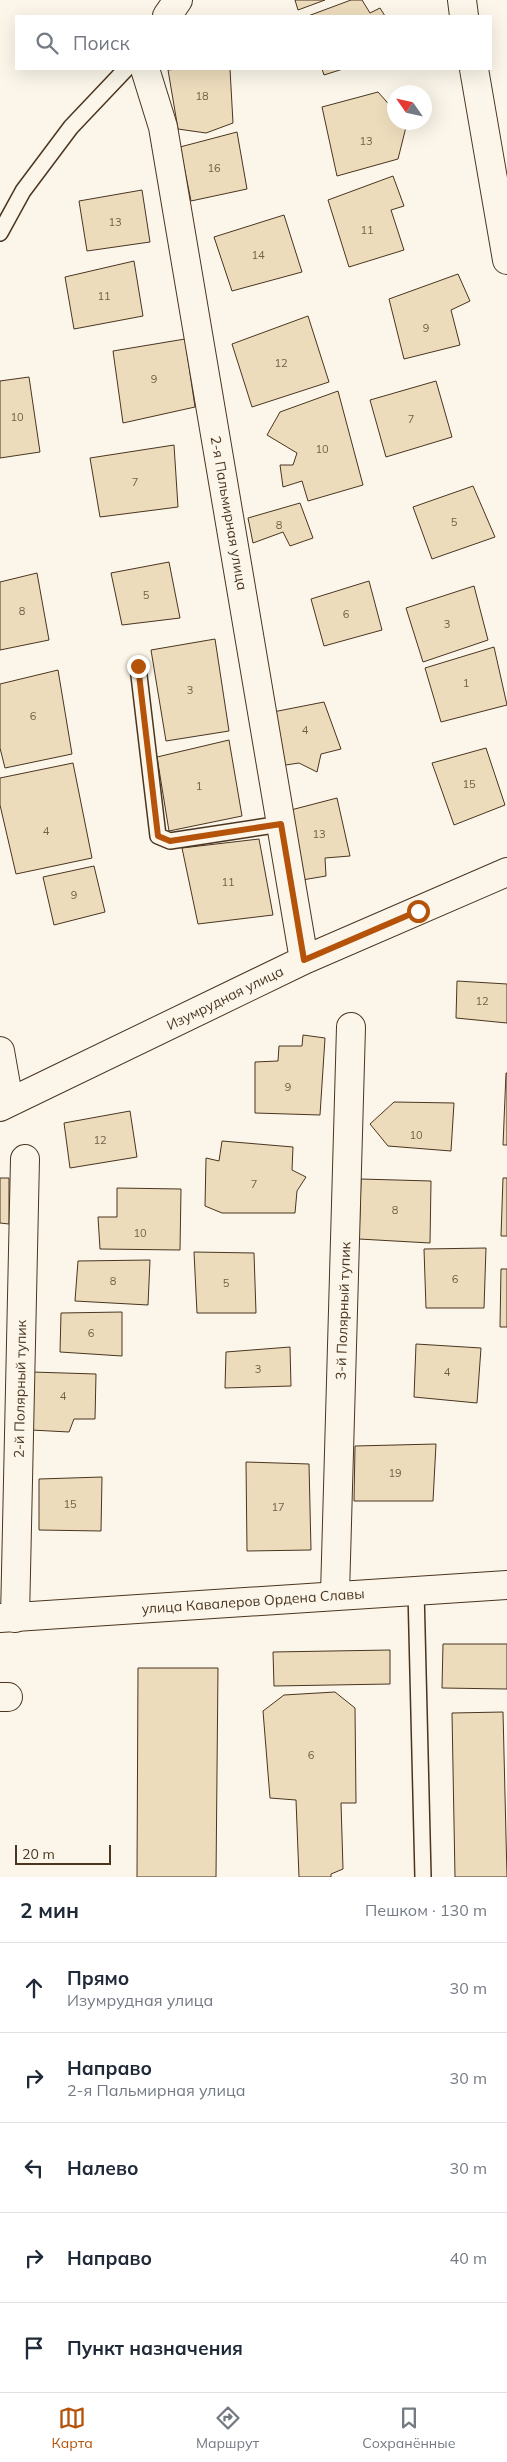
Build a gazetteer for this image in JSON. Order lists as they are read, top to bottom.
{
  "streets": {
    "street": [
      "2-я Пальмирная улица",
      "Изумрудная улица",
      "3-й Полярный тупик",
      "2-й Полярный тупик",
      "улица Кавалеров Ордена Славы"
    ]
  },
  "crossings": [
    ["2-я Пальмирная улица", "Изумрудная улица"],
    ["3-й Полярный тупик", "улица Кавалеров Ордена Славы"],
    ["2-й Полярный тупик", "улица Кавалеров Ордена Славы"]
  ],
  "house_numbers": [
    "18",
    "13",
    "16",
    "13",
    "11",
    "14",
    "11",
    "9",
    "12",
    "9",
    "10",
    "7",
    "10",
    "7",
    "5",
    "8",
    "5",
    "8",
    "6",
    "3",
    "1",
    "3",
    "6",
    "4",
    "15",
    "1",
    "4",
    "13",
    "11",
    "9",
    "12",
    "9",
    "10",
    "12",
    "7",
    "8",
    "10",
    "6",
    "8",
    "5",
    "6",
    "3",
    "4",
    "4",
    "19",
    "15",
    "17",
    "6"
  ],
  "scale_bar": "20 m",
  "north": "top left",
  "page": {
    "search": "Поиск",
    "scale": "20 m",
    "heading": ["2 мин", "Пешком · 130 m"],
    "list": [
      ["Прямо", "Изумрудная улица", "30 m"],
      ["Направо", "2-я Пальмирная улица", "30 m"],
      ["Налево", "30 m"],
      ["Направо", "40 m"],
      "Пункт назначения"
    ],
    "nav": ["Карта", "Маршрут", "Сохранённые"]
  }
}
